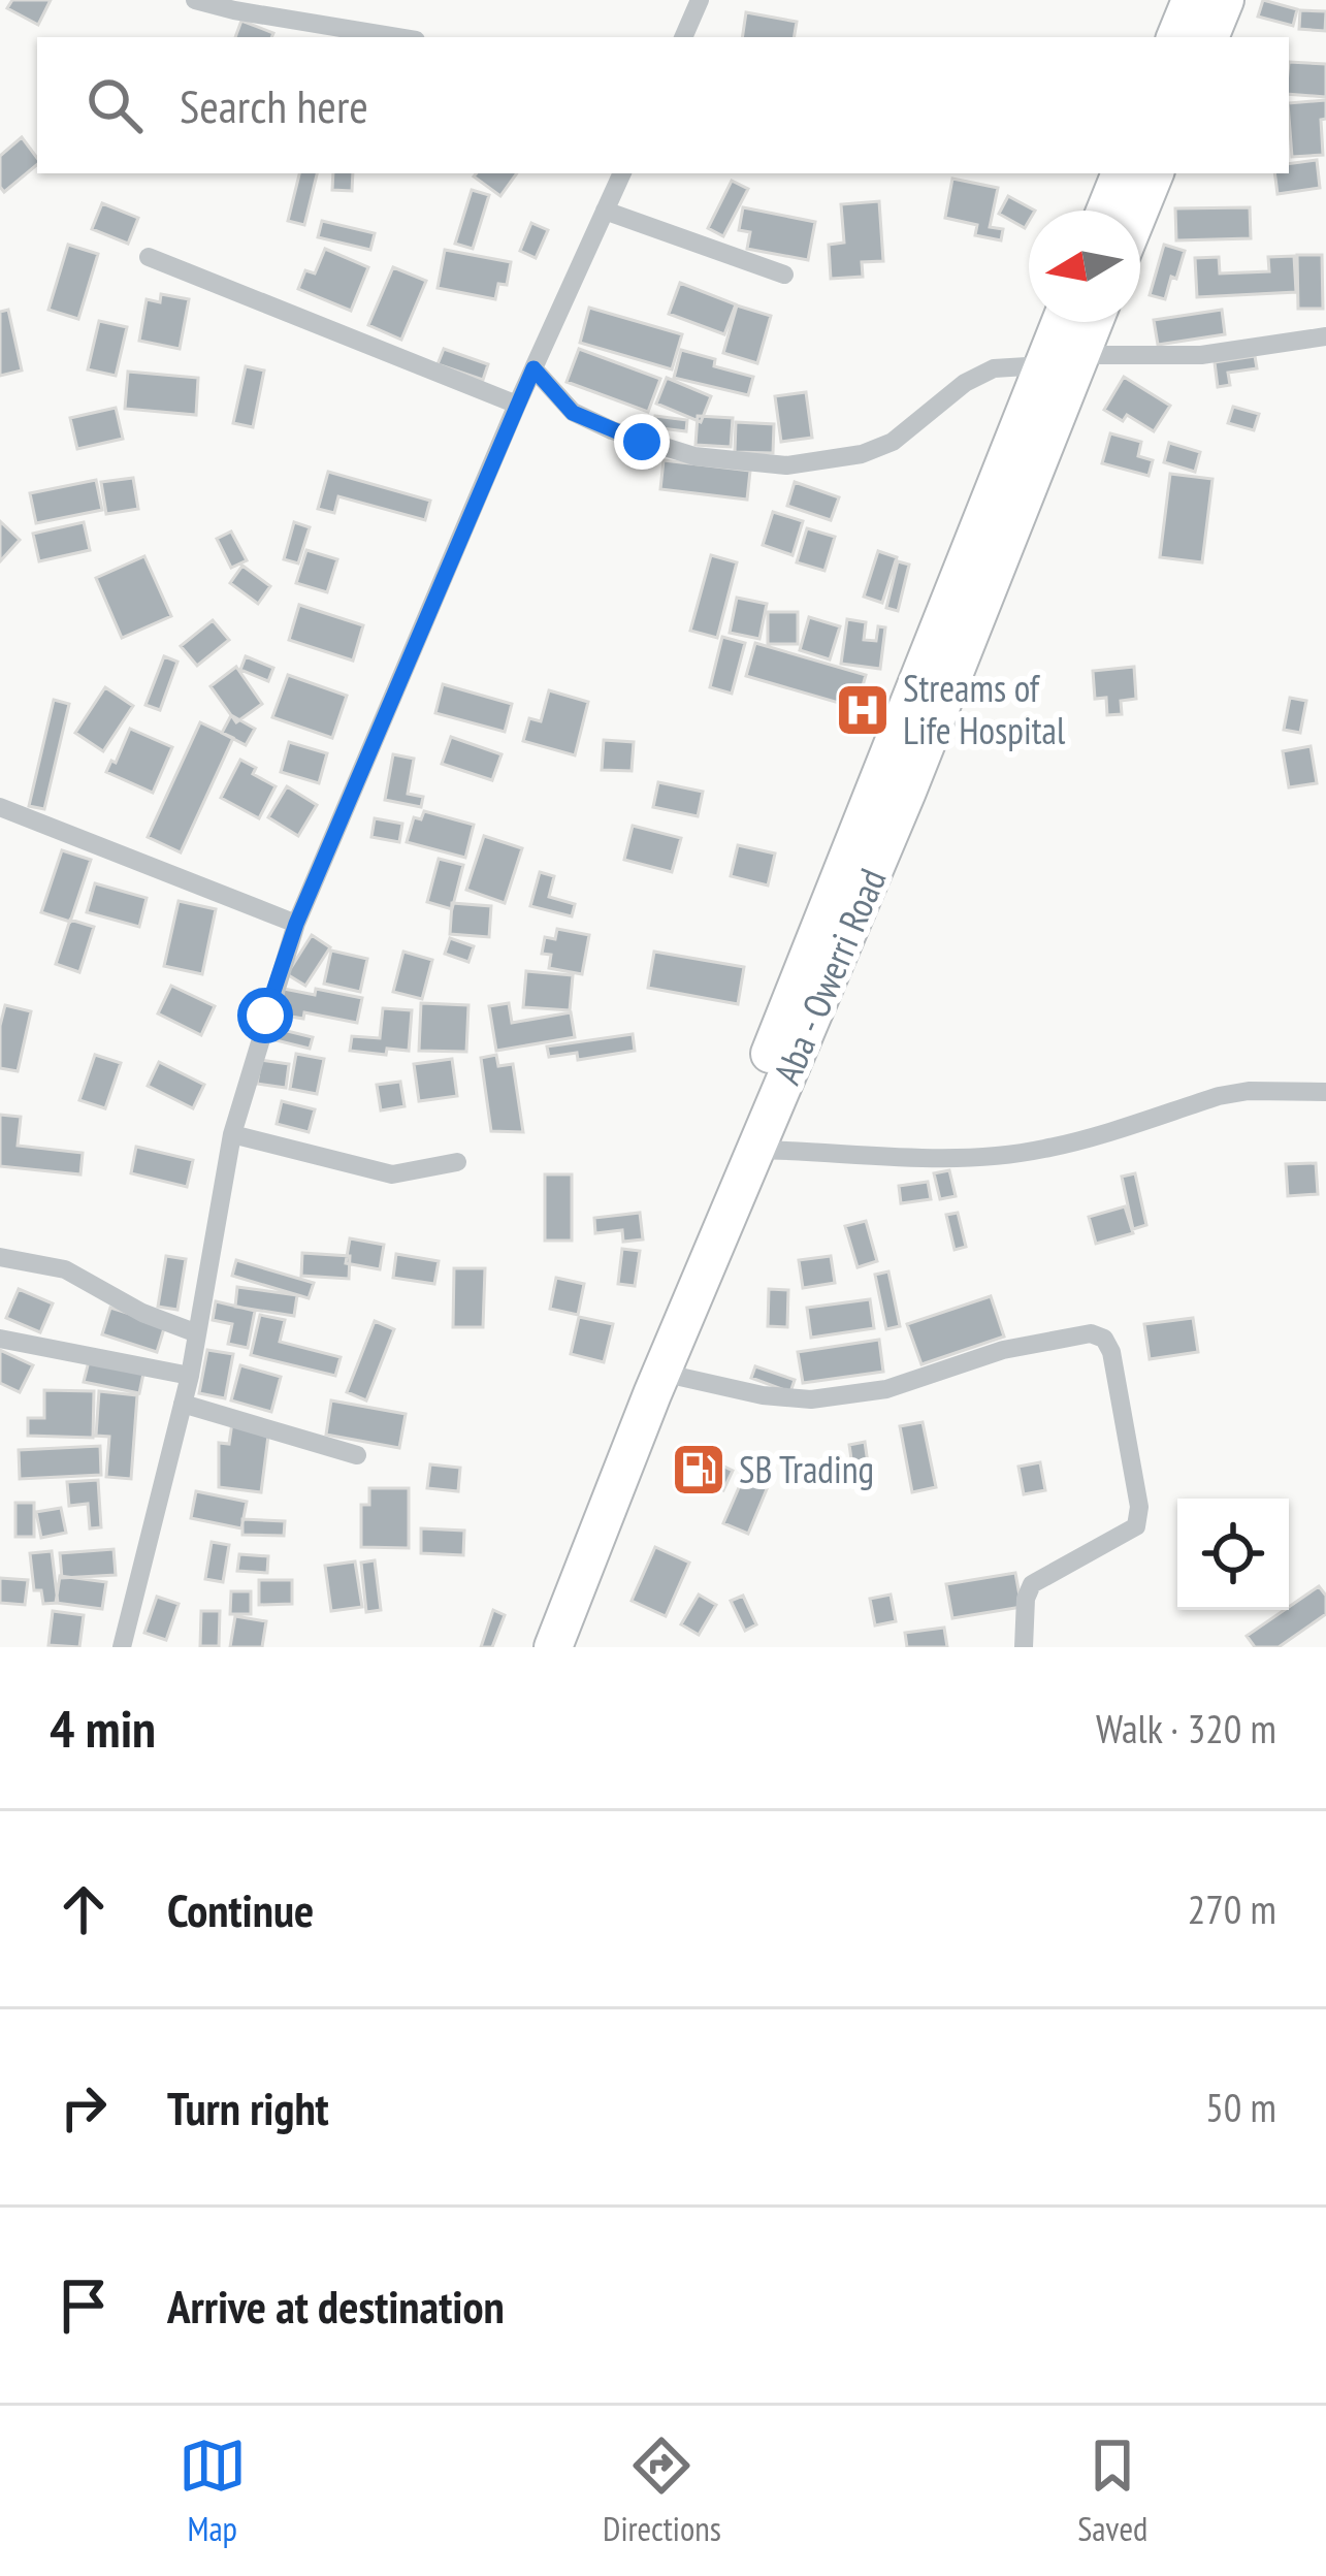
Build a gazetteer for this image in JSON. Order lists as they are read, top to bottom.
{
  "streets": {
    "highway": ["Aba - Owerri Road"]
  },
  "places": {
    "hospital": ["Streams of Life Hospital"],
    "fuel station": ["SB Trading"]
  },
  "north": "left",
  "page": {
    "search": "Search here",
    "heading": ["4 min", "Walk · 320 m"],
    "list": [
      ["Continue", "270 m"],
      ["Turn right", "50 m"],
      "Arrive at destination"
    ],
    "nav": ["Map", "Directions", "Saved"]
  }
}
